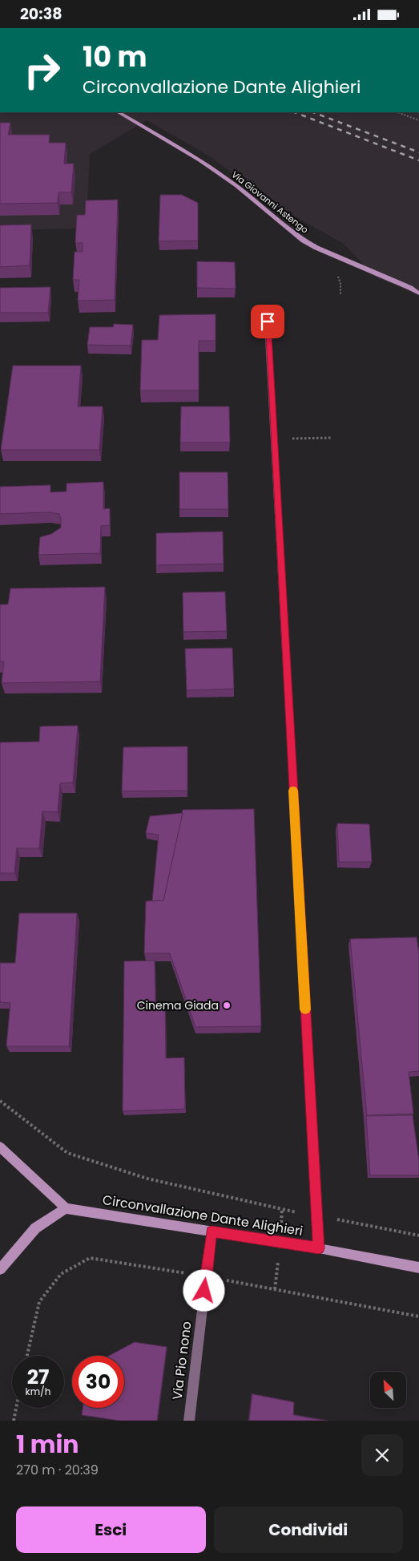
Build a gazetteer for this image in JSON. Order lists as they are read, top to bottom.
{
  "streets": {
    "street": ["Via Giovanni Astengo", "Circonvallazione Dante Alighieri", "Via Pio nono"]
  },
  "crossings": [
    ["Circonvallazione Dante Alighieri", "Via Pio nono"]
  ],
  "places": ["Cinema Giada"],
  "north": "top left",
  "page": {
    "status": "20:38",
    "turn": ["10 m", "Circonvallazione Dante Alighieri"],
    "speed": "27 km/h",
    "limit": "30",
    "heading": ["1 min", "270 m · 20:39"],
    "buttons": ["Esci", "Condividi"]
  }
}
